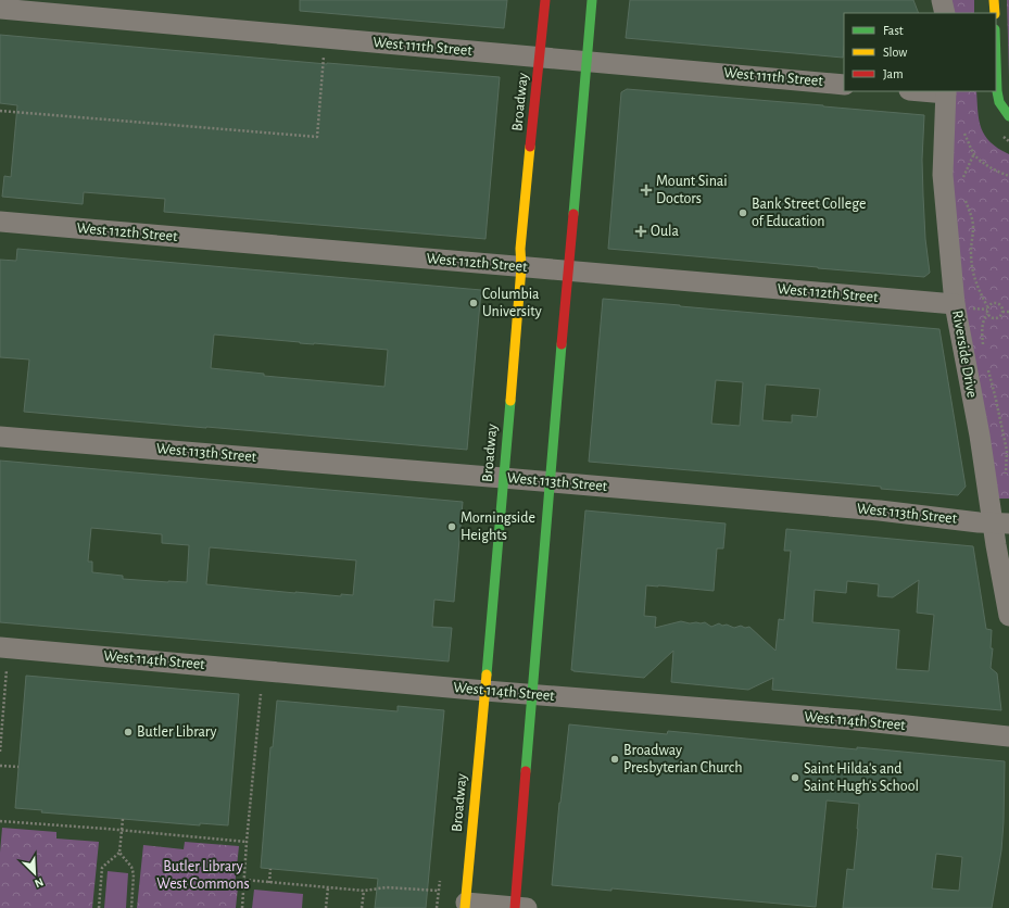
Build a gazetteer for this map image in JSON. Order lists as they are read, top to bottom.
{
  "streets": {
    "main road": ["Broadway"],
    "street": [
      "West 111th Street",
      "West 112th Street",
      "Riverside Drive",
      "West 113th Street",
      "West 114th Street"
    ]
  },
  "crossings": [
    ["West 111th Street", "Broadway"],
    ["Broadway", "West 112th Street"],
    ["Broadway", "West 113th Street"],
    ["Broadway", "West 114th Street"],
    ["West 112th Street", "Riverside Drive"],
    ["Riverside Drive", "West 113th Street"]
  ],
  "parks": ["Butler Library West Commons"],
  "places": {
    "health": ["Mount Sinai Doctors", "Oula"],
    "other": [
      "Bank Street College of Education",
      "Columbia University",
      "Morningside Heights",
      "Butler Library",
      "Broadway Presbyterian Church",
      "Saint Hilda's and Saint Hugh's School"
    ]
  },
  "legend": ["Fast", "Slow", "Jam"],
  "north": "bottom right"
}
